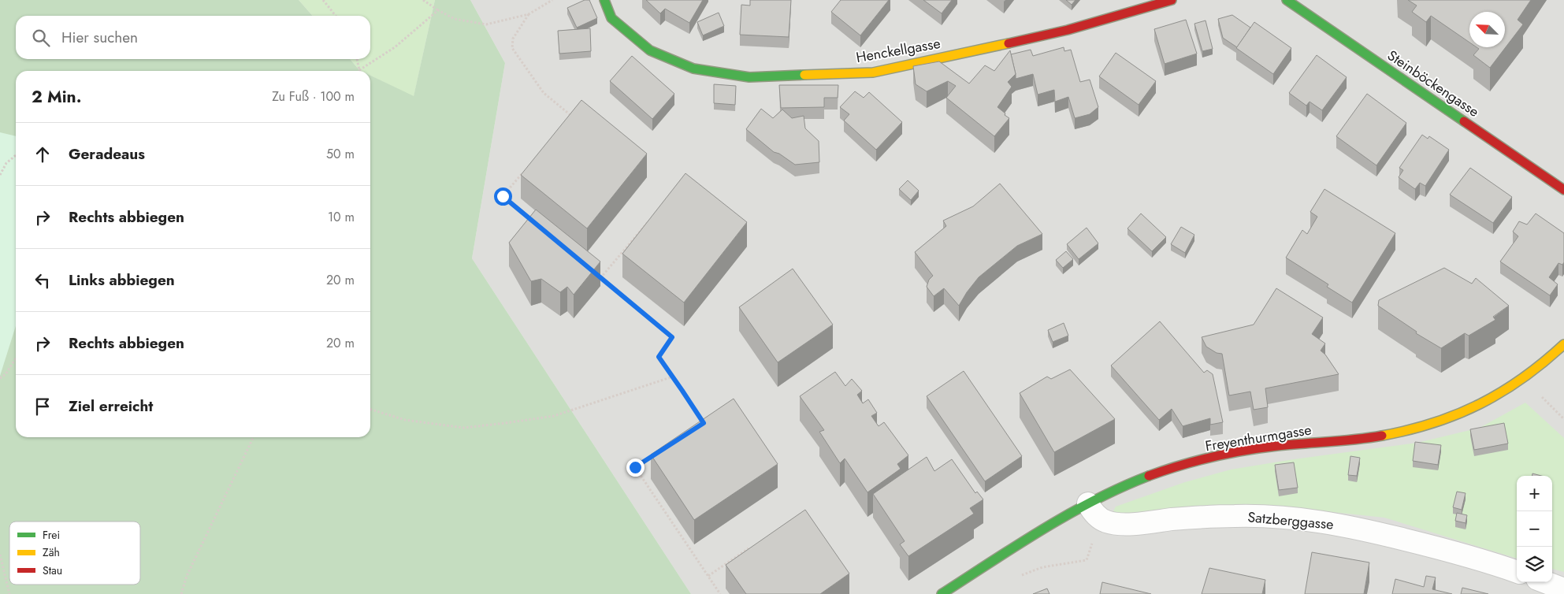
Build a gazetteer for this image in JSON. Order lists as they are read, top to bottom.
{
  "streets": {
    "street": [
      "Henckellgasse",
      "Steinböckengasse",
      "Freyenthurmgasse",
      "Satzberggasse"
    ]
  },
  "crossings": [
    ["Freyenthurmgasse", "Satzberggasse"]
  ],
  "legend": ["Frei", "Zäh", "Stau"],
  "north": "top left",
  "page": {
    "search": "Hier suchen",
    "heading": ["2 Min.", "Zu Fuß · 100 m"],
    "list": [
      ["Geradeaus", "50 m"],
      ["Rechts abbiegen", "10 m"],
      ["Links abbiegen", "20 m"],
      ["Rechts abbiegen", "20 m"],
      "Ziel erreicht"
    ],
    "map_buttons": ["+", "−"]
  }
}
